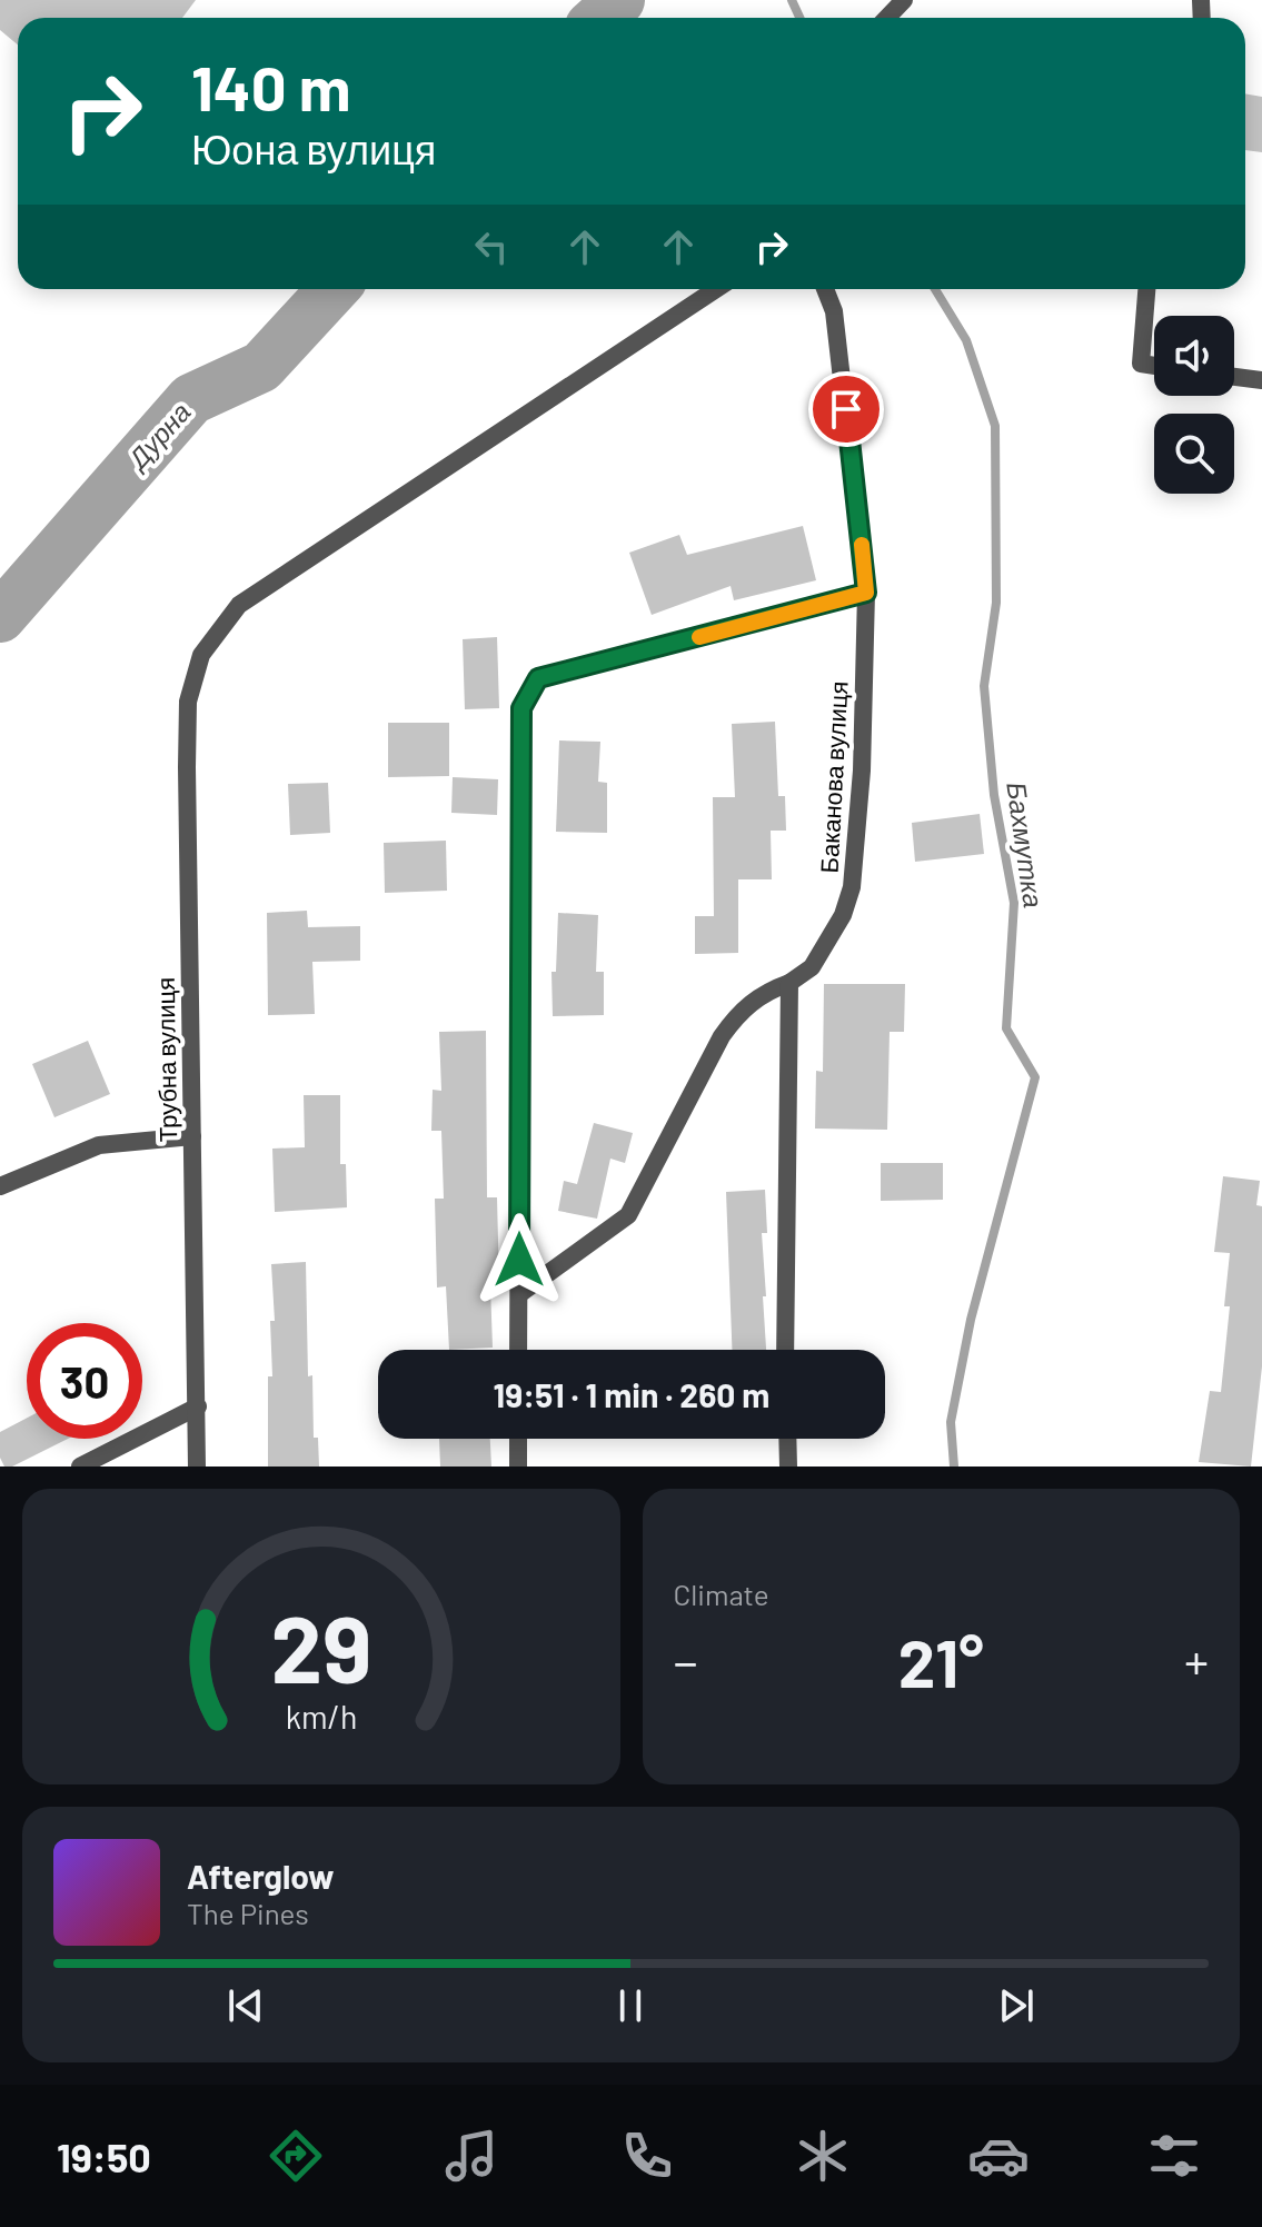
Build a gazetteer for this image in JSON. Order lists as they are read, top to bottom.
{
  "streets": {
    "street": ["Баканова вулиця", "Трубна вулиця"]
  },
  "water": ["Дурна", "Бахмутка"],
  "page": {
    "turn": ["140 m", "Юона вулиця"],
    "limit": "30",
    "trip": "19:51 · 1 min · 260 m",
    "tile": "Climate",
    "heat": ["−", "21°", "+"],
    "song": ["Afterglow", "The Pines"],
    "tabs": "19:50",
    "gauge": ["29", "km/h"]
  }
}
